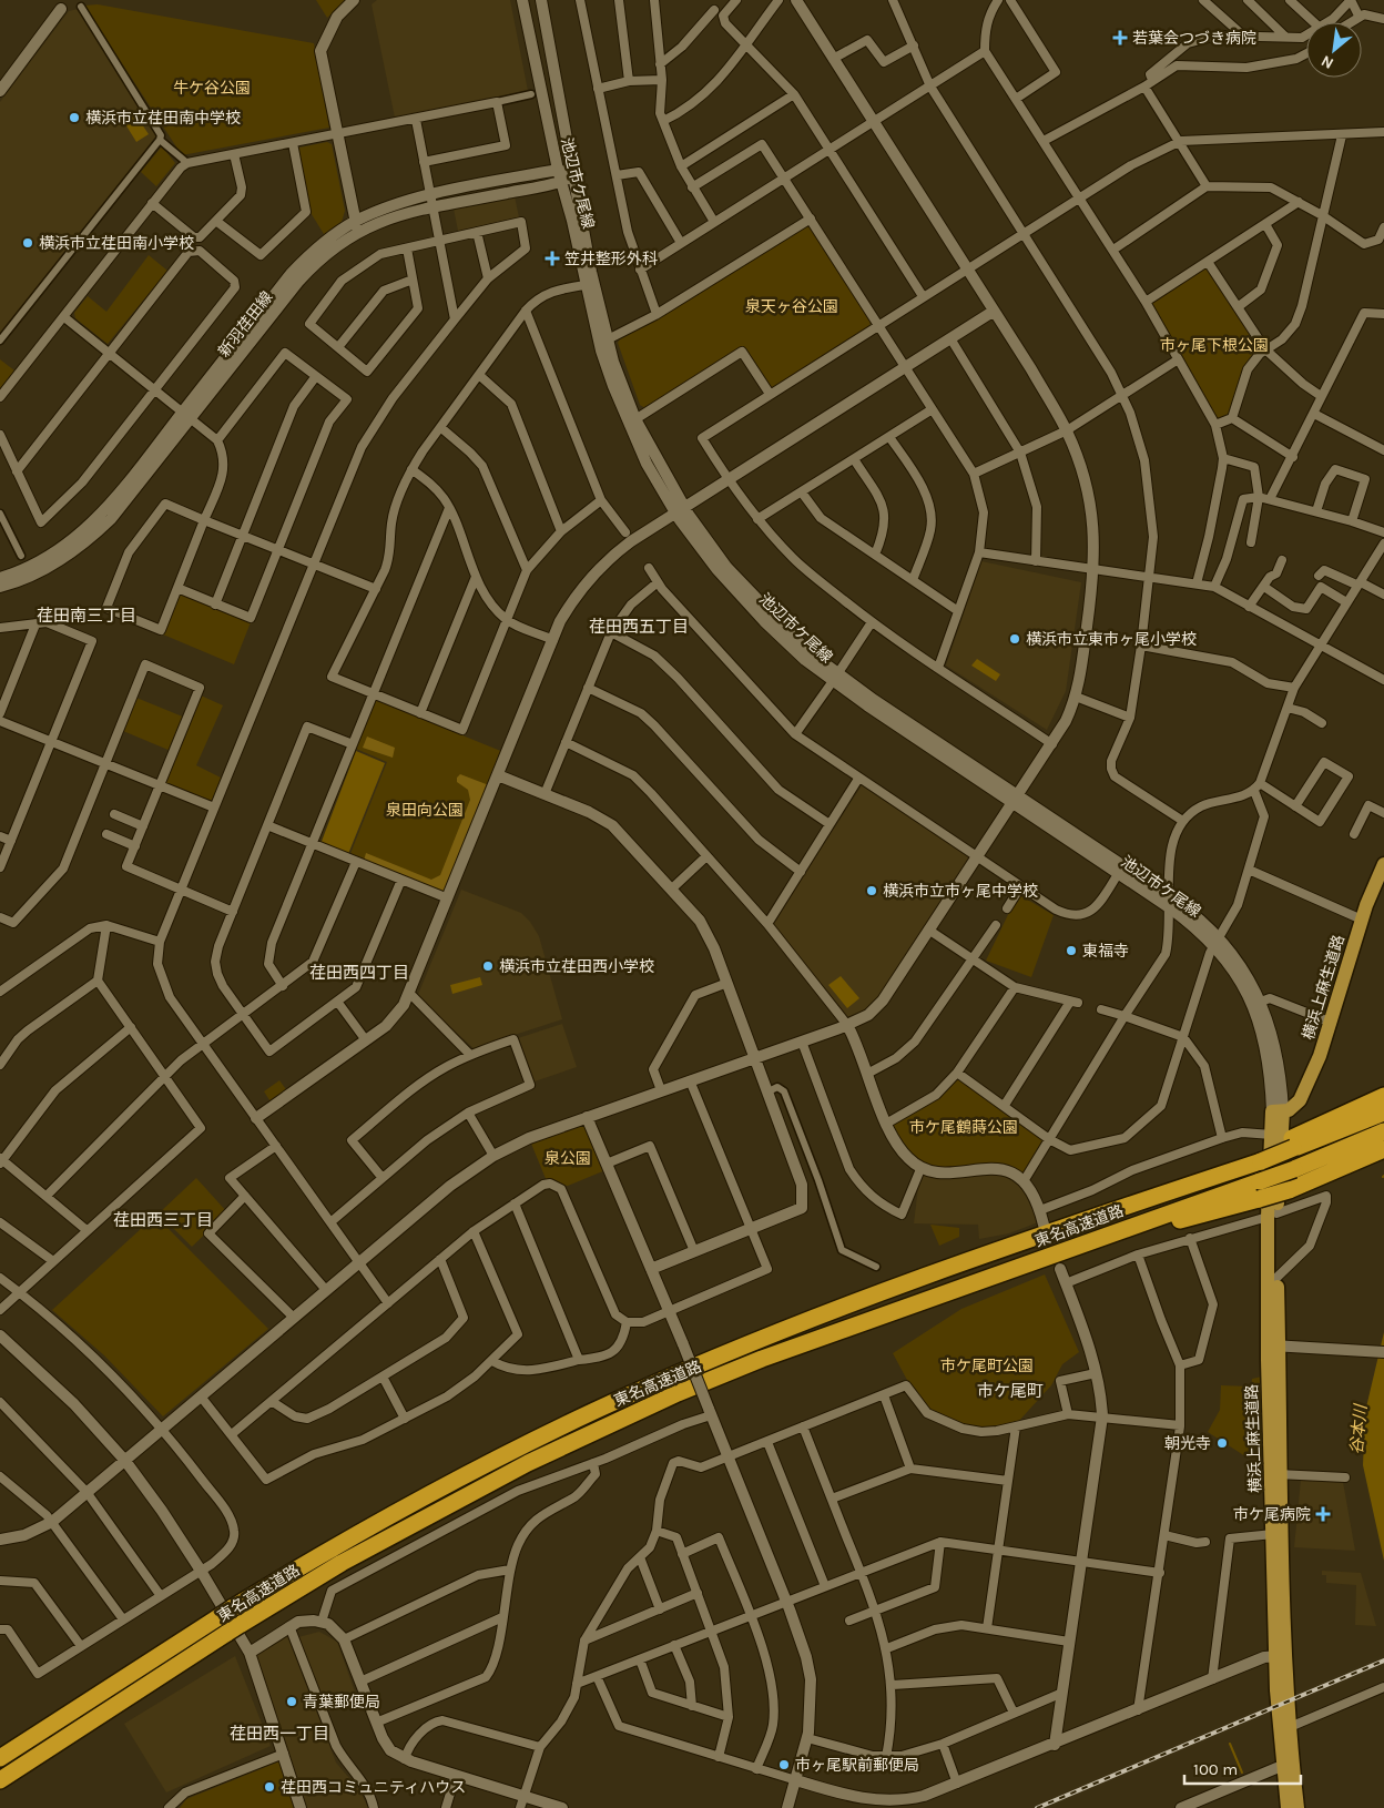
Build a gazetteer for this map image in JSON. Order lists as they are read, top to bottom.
{
  "streets": {
    "highway": ["東名高速道路"],
    "main road": ["横浜上麻生道路"],
    "street": ["池辺市ケ尾線", "新羽荏田線"]
  },
  "crossings": [
    ["池辺市ケ尾線", "新羽荏田線"],
    ["池辺市ケ尾線", "横浜上麻生道路"]
  ],
  "districts": [
    "荏田南三丁目",
    "荏田西五丁目",
    "荏田西四丁目",
    "荏田西三丁目",
    "市ケ尾町",
    "荏田西一丁目"
  ],
  "water": ["谷本川"],
  "parks": [
    "牛ケ谷公園",
    "泉天ヶ谷公園",
    "市ヶ尾下根公園",
    "泉田向公園",
    "市ケ尾鶴蒔公園",
    "泉公園",
    "市ケ尾町公園"
  ],
  "places": {
    "health": ["若葉会つづき病院", "笠井整形外科", "市ケ尾病院"],
    "other": [
      "横浜市立荏田南中学校",
      "横浜市立荏田南小学校",
      "横浜市立東市ヶ尾小学校",
      "横浜市立市ヶ尾中学校",
      "東福寺",
      "横浜市立荏田西小学校",
      "朝光寺",
      "青葉郵便局",
      "市ヶ尾駅前郵便局",
      "荏田西コミュニティハウス"
    ]
  },
  "scale_bar": "100 m",
  "north": "bottom left"
}
